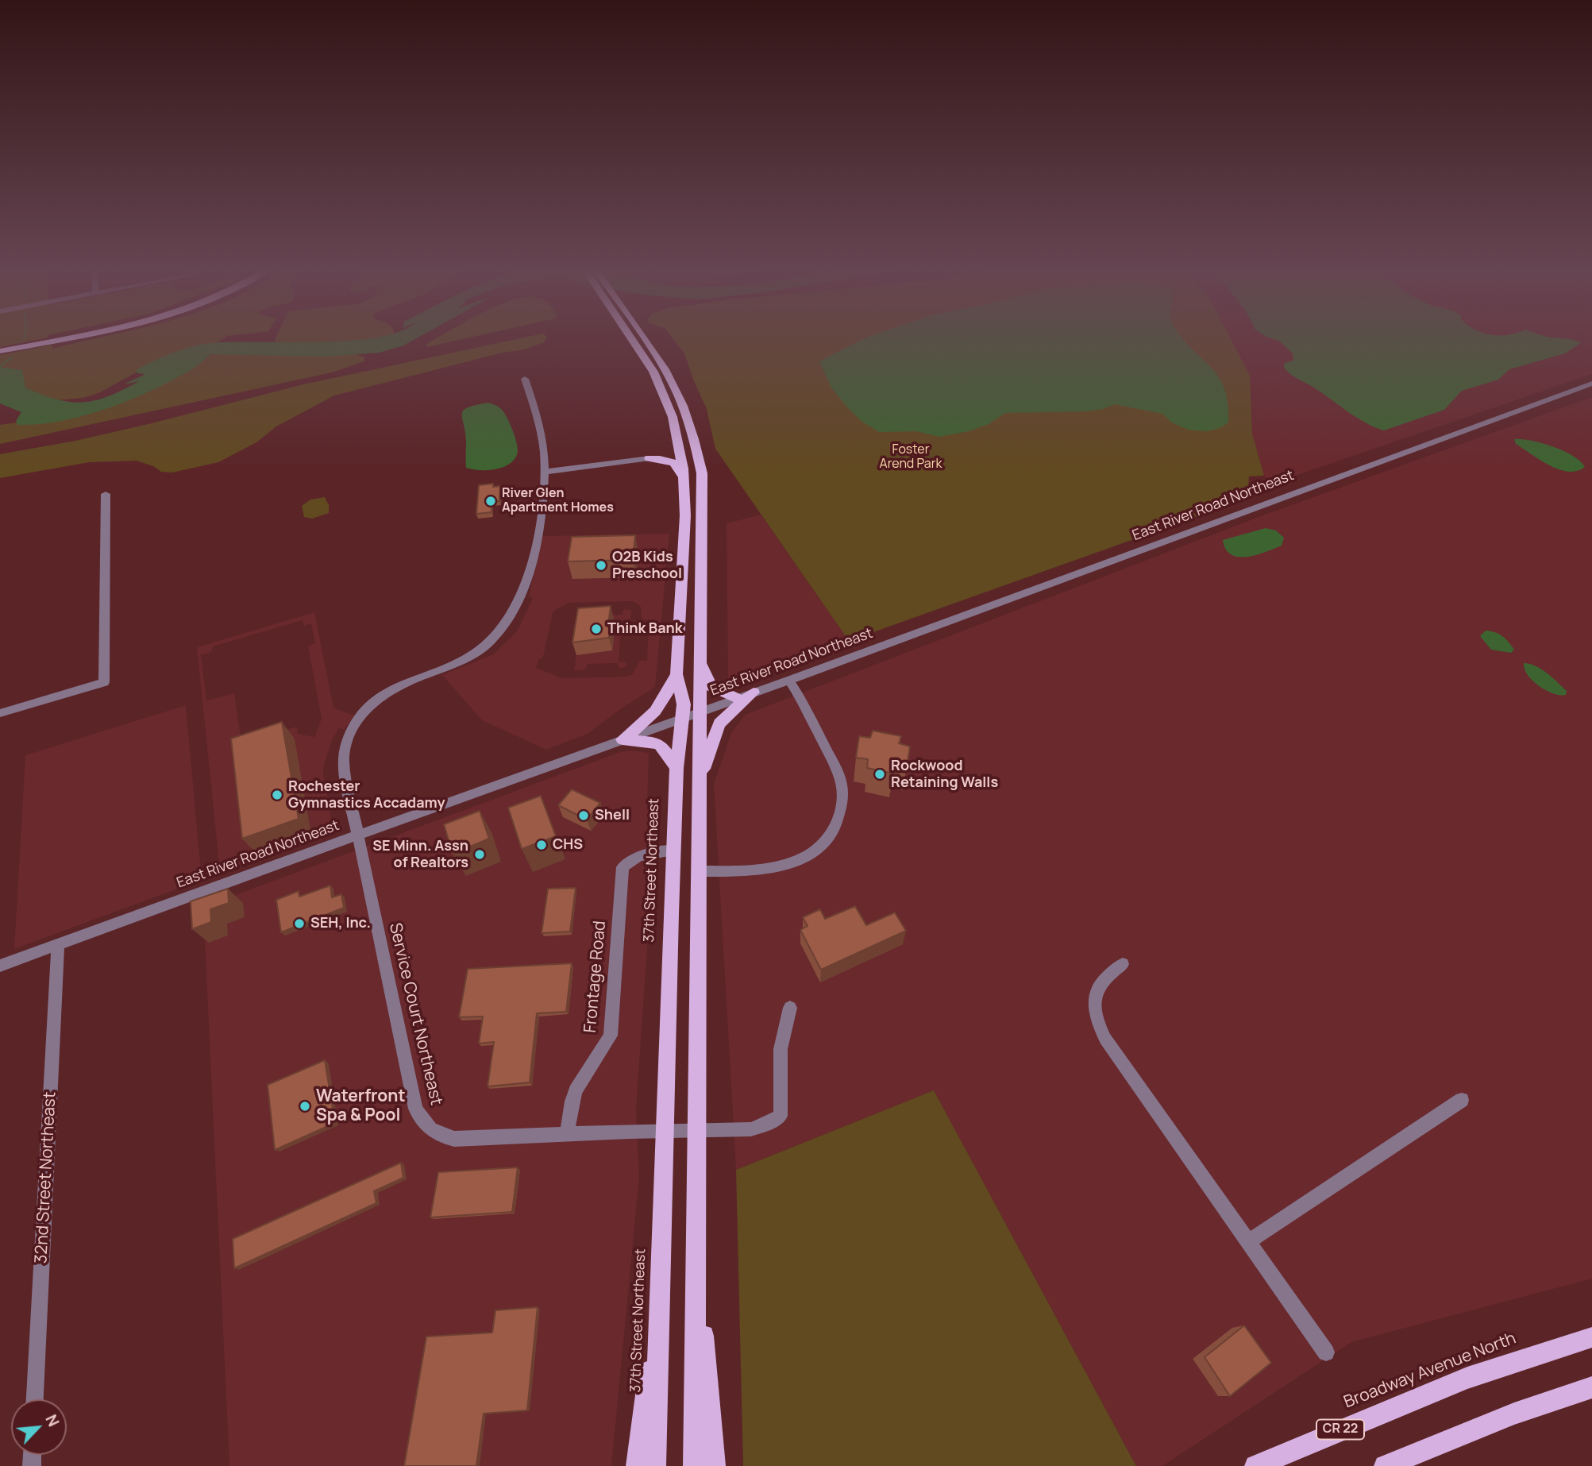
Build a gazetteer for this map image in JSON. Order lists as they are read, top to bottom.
{
  "streets": {
    "main road": ["37th Street Northeast", "Broadway Avenue North", "CR 22"],
    "street": [
      "East River Road Northeast",
      "Frontage Road",
      "Service Court Northeast",
      "32nd Street Northeast"
    ]
  },
  "crossings": [
    ["East River Road Northeast", "37th Street Northeast"],
    ["East River Road Northeast", "Service Court Northeast"],
    ["East River Road Northeast", "32nd Street Northeast"],
    ["37th Street Northeast", "Frontage Road"],
    ["37th Street Northeast", "Service Court Northeast"],
    ["Frontage Road", "Service Court Northeast"]
  ],
  "parks": ["Foster Arend Park"],
  "places": [
    "River Glen Apartment Homes",
    "O2B Kids Preschool",
    "Think Bank",
    "Rockwood Retaining Walls",
    "Rochester Gymnastics Accadamy",
    "Shell",
    "CHS",
    "SE Minn. Assn of Realtors",
    "SEH, Inc.",
    "Waterfront Spa & Pool"
  ],
  "north": "top right"
}
